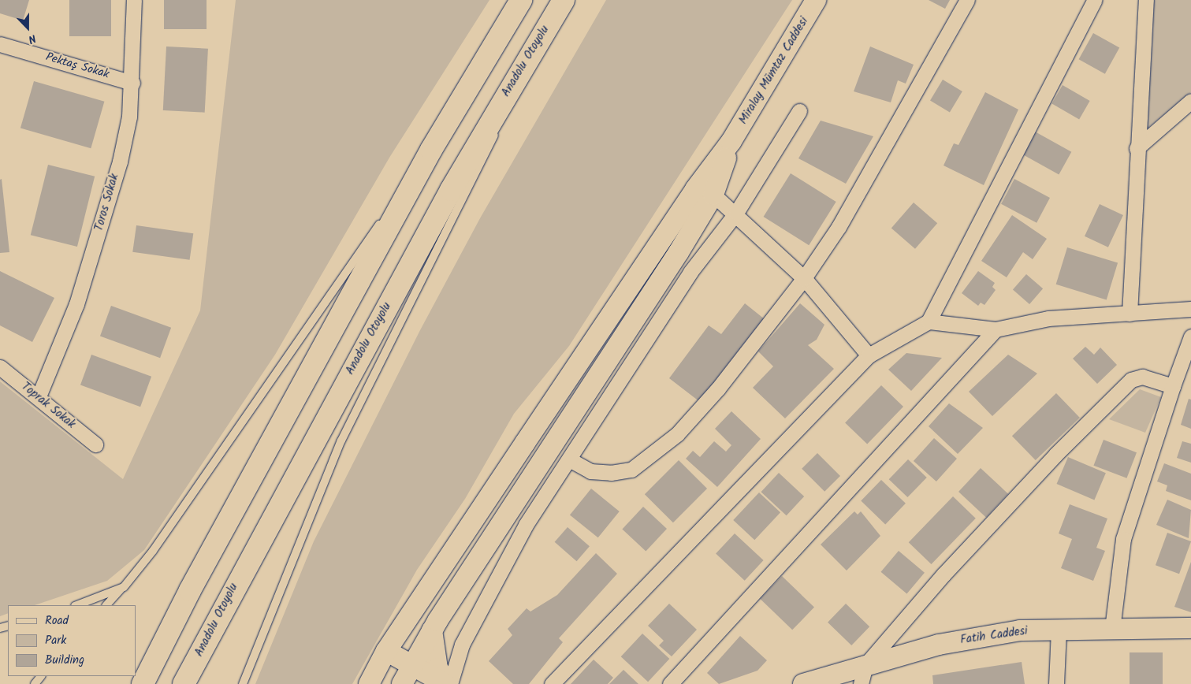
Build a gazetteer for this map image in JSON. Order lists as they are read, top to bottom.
{
  "streets": {
    "highway": ["Anadolu Otoyolu"],
    "main road": ["Miralay Mümtaz Caddesi", "Fatih Caddesi"],
    "street": ["Pektaş Sokak", "Toros Sokak", "Toprak Sokak"]
  },
  "crossings": [
    ["Pektaş Sokak", "Toros Sokak"],
    ["Toros Sokak", "Toprak Sokak"]
  ],
  "legend": ["Road", "Park", "Building"],
  "north": "bottom"
}
